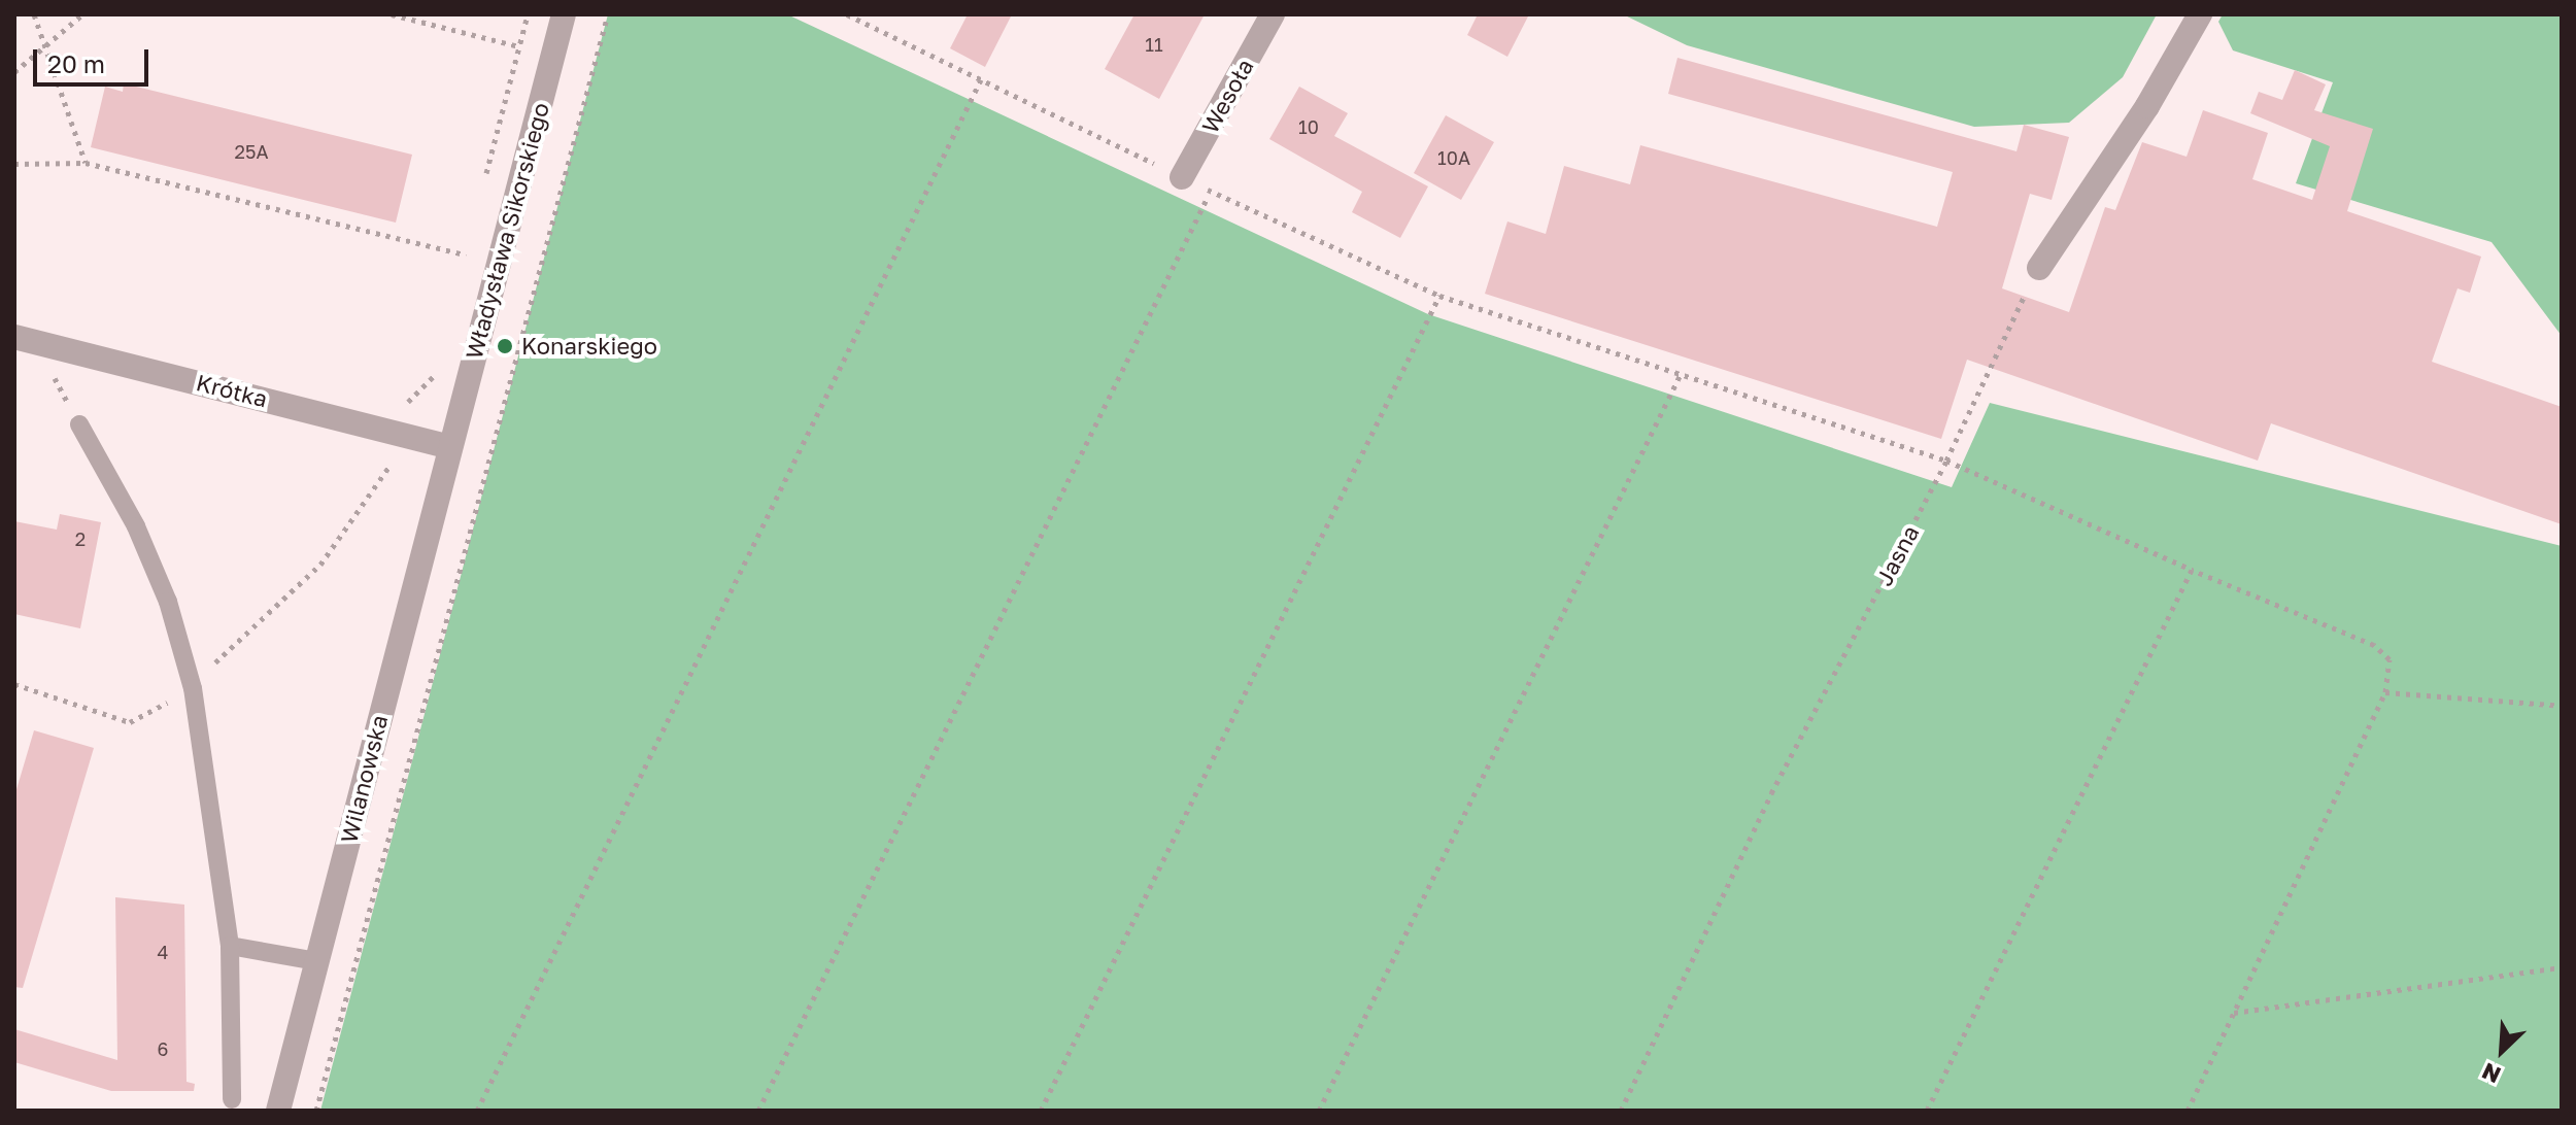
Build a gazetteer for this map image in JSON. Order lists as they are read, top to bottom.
{
  "streets": {
    "street": [
      "Wesoła",
      "Władysława Sikorskiego",
      "Krótka",
      "Wilanowska"
    ],
    "path": ["Jasna"]
  },
  "crossings": [
    ["Władysława Sikorskiego", "Krótka"],
    ["Władysława Sikorskiego", "Wilanowska"],
    ["Krótka", "Wilanowska"]
  ],
  "places": ["Konarskiego"],
  "house_numbers": [
    "11",
    "10",
    "25A",
    "10A",
    "2",
    "4",
    "6"
  ],
  "scale_bar": "20 m",
  "north": "bottom left"
}
